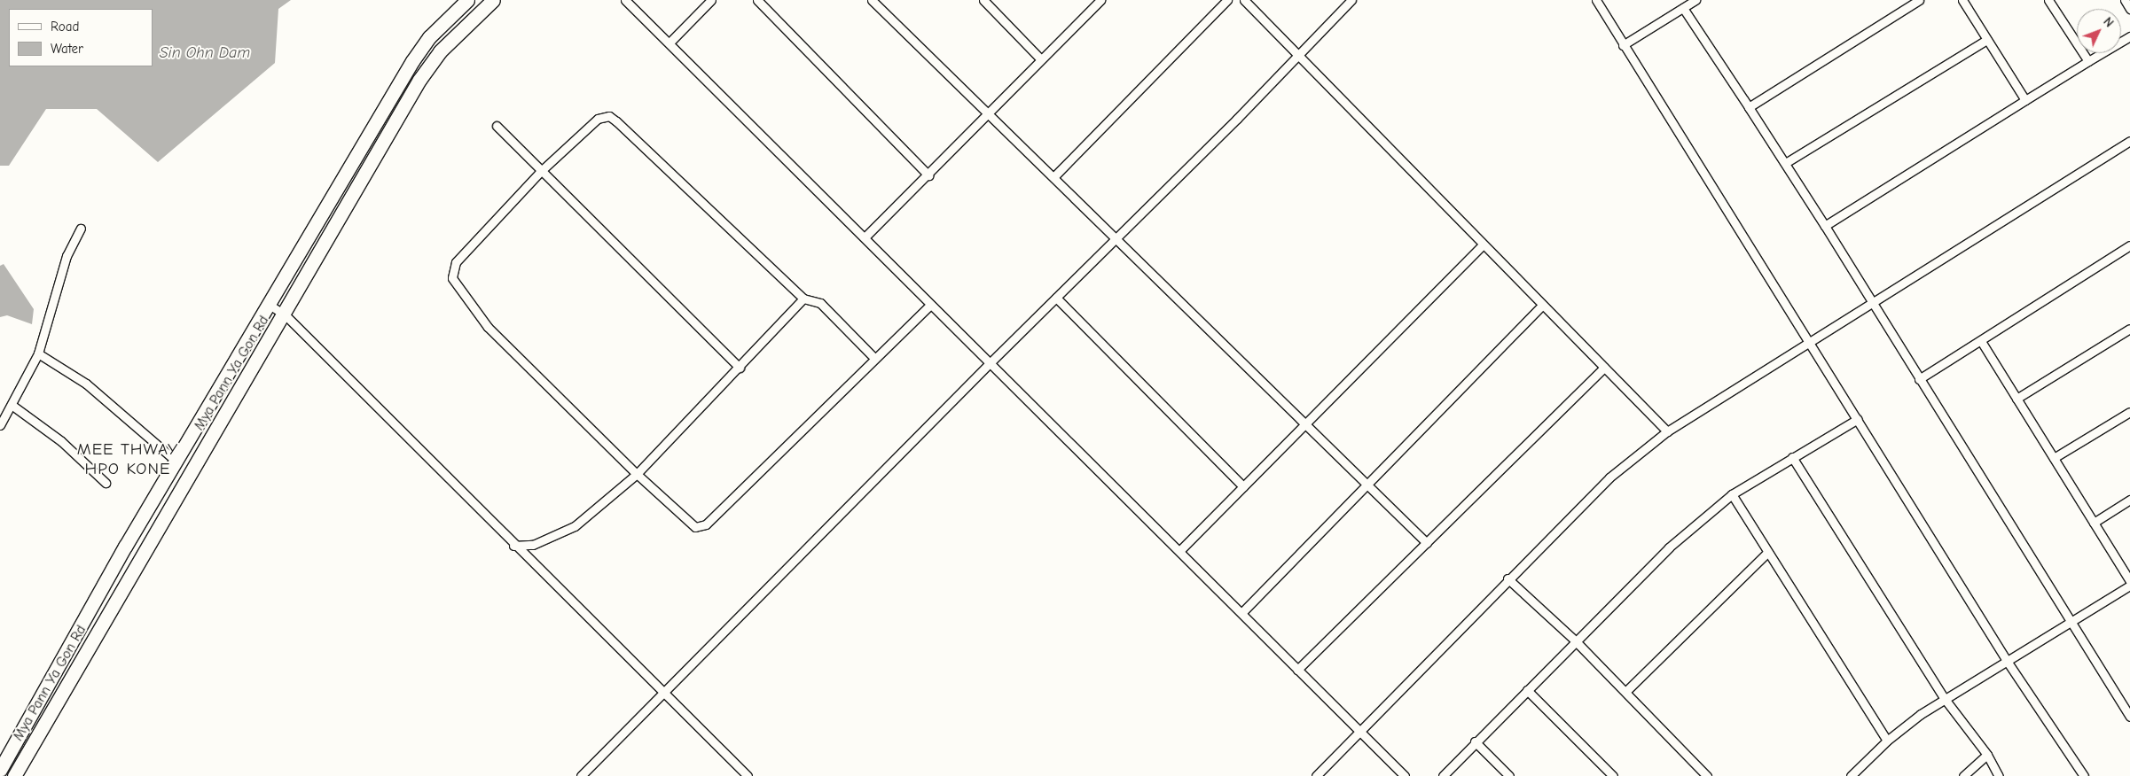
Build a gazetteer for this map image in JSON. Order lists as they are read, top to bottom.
{
  "streets": {
    "main road": ["Mya Pann Ya Gon Rd"]
  },
  "districts": ["MEE THWAY HPO KONE"],
  "water": ["Sin Ohn Dam"],
  "legend": ["Road", "Water"],
  "north": "top right"
}
